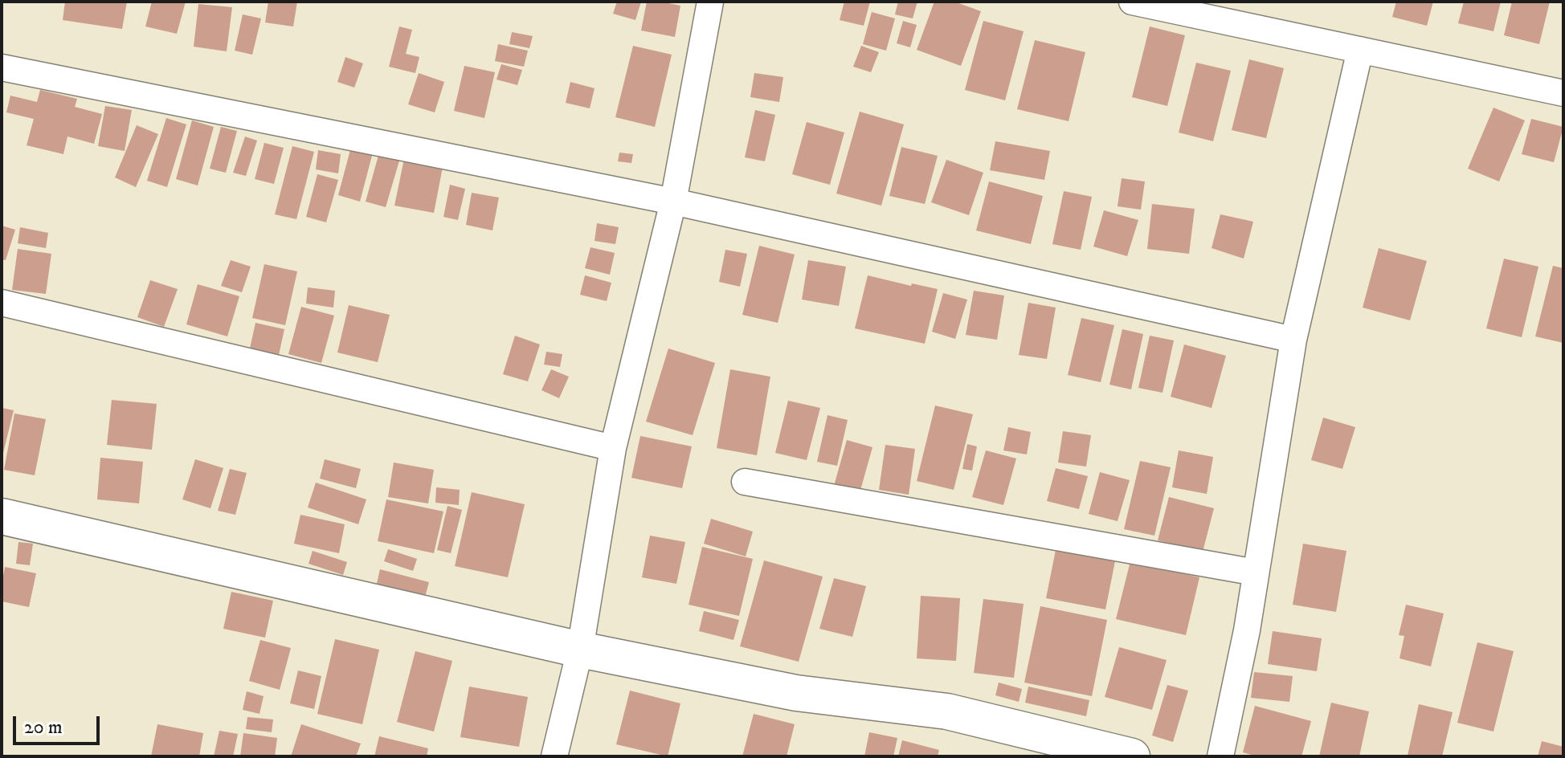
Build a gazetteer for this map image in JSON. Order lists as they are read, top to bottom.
{
  "scale_bar": "20 m"
}
